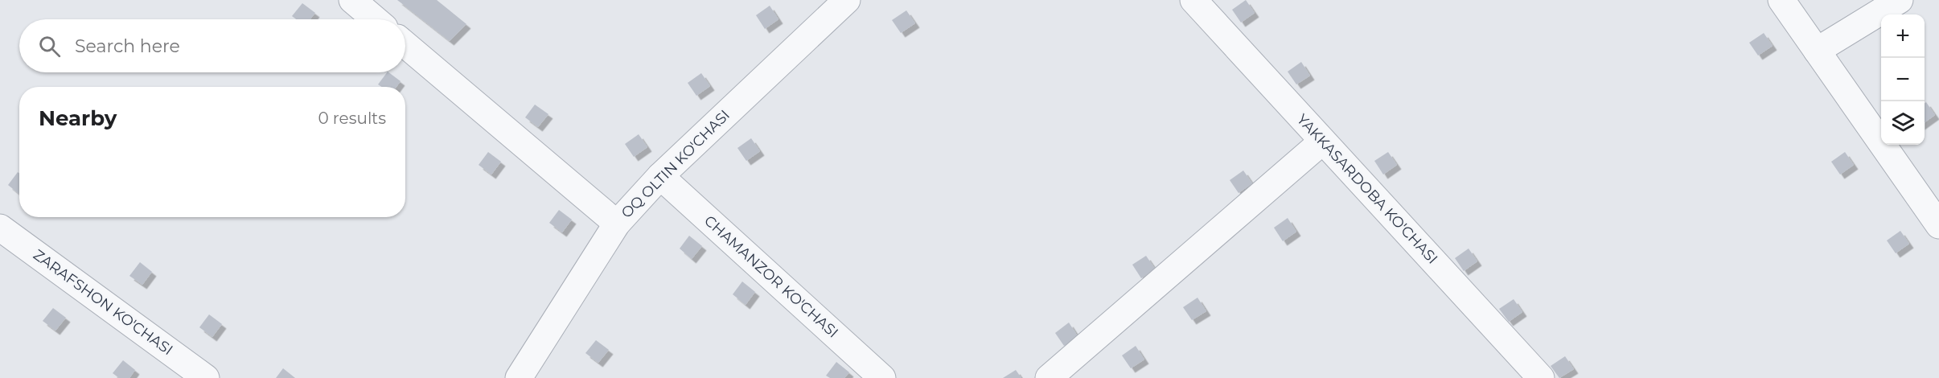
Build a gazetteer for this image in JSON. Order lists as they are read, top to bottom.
{
  "streets": {
    "street": [
      "OQ OLTIN KO'CHASI",
      "YAKKASARDOBA KO'CHASI",
      "CHAMANZOR KO'CHASI",
      "ZARAFSHON KO'CHASI"
    ]
  },
  "crossings": [
    ["OQ OLTIN KO'CHASI", "CHAMANZOR KO'CHASI"]
  ],
  "page": {
    "map_buttons": ["+", "−"],
    "search": "Search here",
    "heading": ["Nearby", "0 results"]
  }
}
